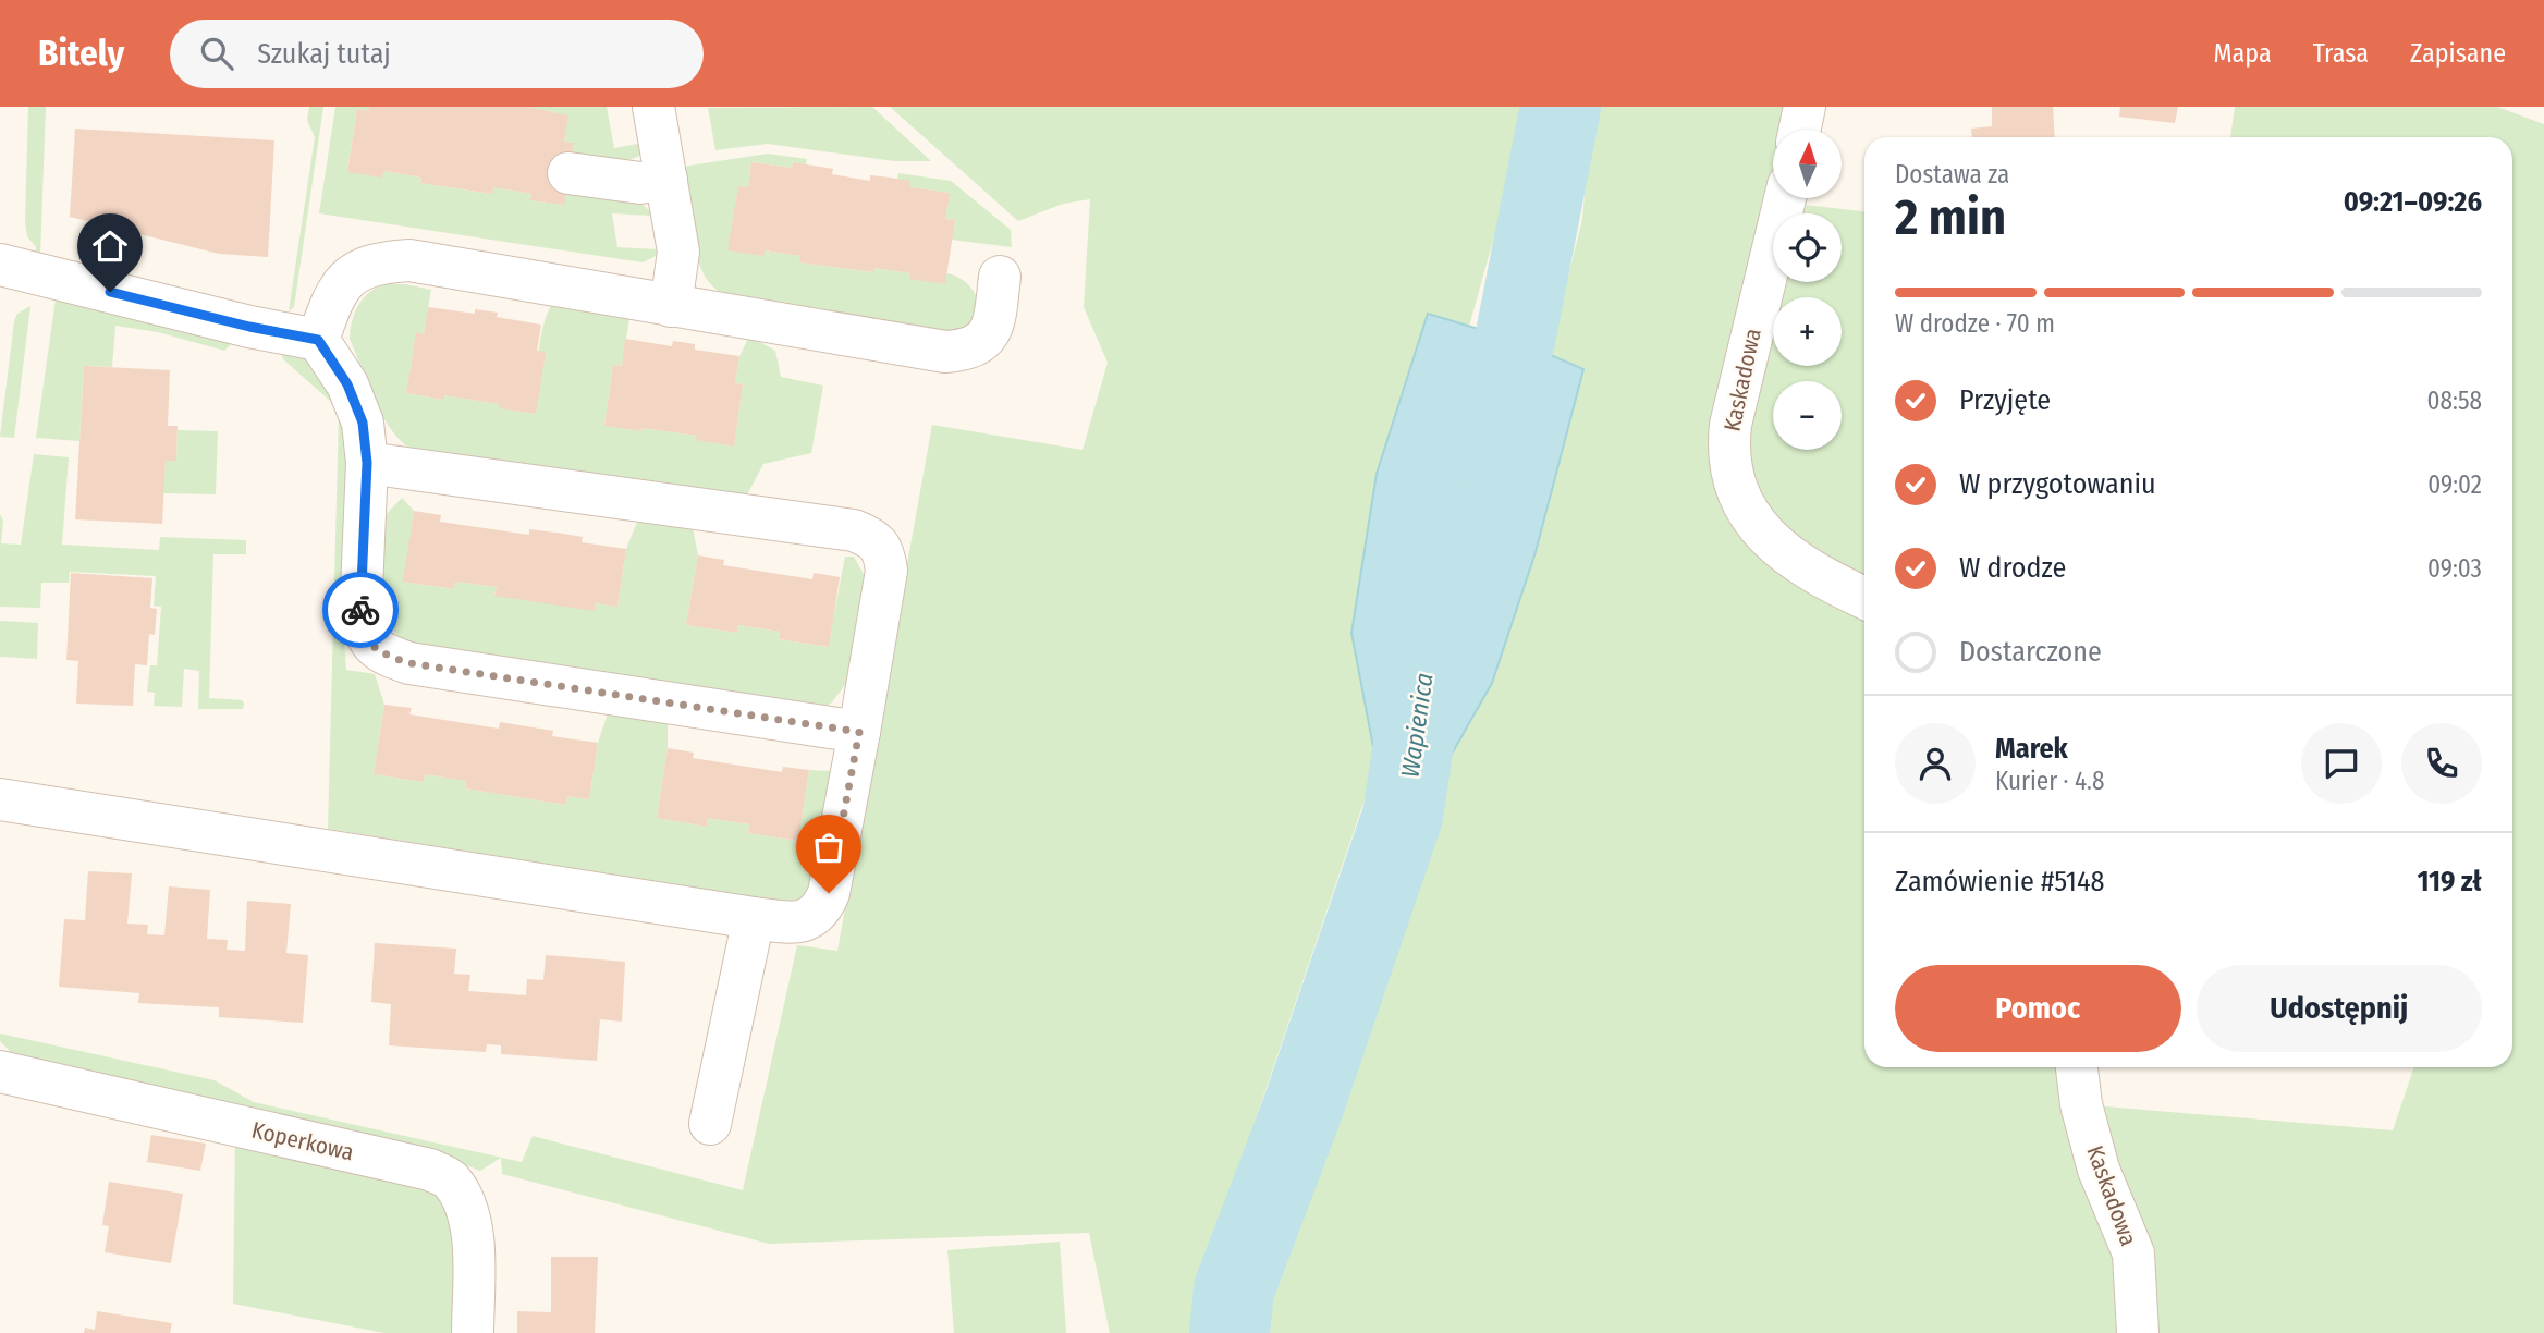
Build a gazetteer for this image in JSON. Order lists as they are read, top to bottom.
{
  "streets": {
    "street": ["Kaskadowa", "Koperkowa"]
  },
  "water": ["Wapienica"],
  "north": "top",
  "page": {
    "header": "Bitely",
    "search": "Szukaj tutaj",
    "nav": ["Mapa", "Trasa", "Zapisane"],
    "map_buttons": ["+", "−"],
    "heading": ["2 min", "Dostawa za", "09:21–09:26"],
    "panel": [
      "Marek",
      "Kurier · 4.8",
      "Zamówienie #5148",
      "119 zł"
    ],
    "bar": "W drodze · 70 m",
    "list": [
      ["Przyjęte", "08:58"],
      ["W przygotowaniu", "09:02"],
      ["W drodze", "09:03"],
      "Dostarczone"
    ],
    "buttons": ["Pomoc", "Udostępnij"]
  }
}
